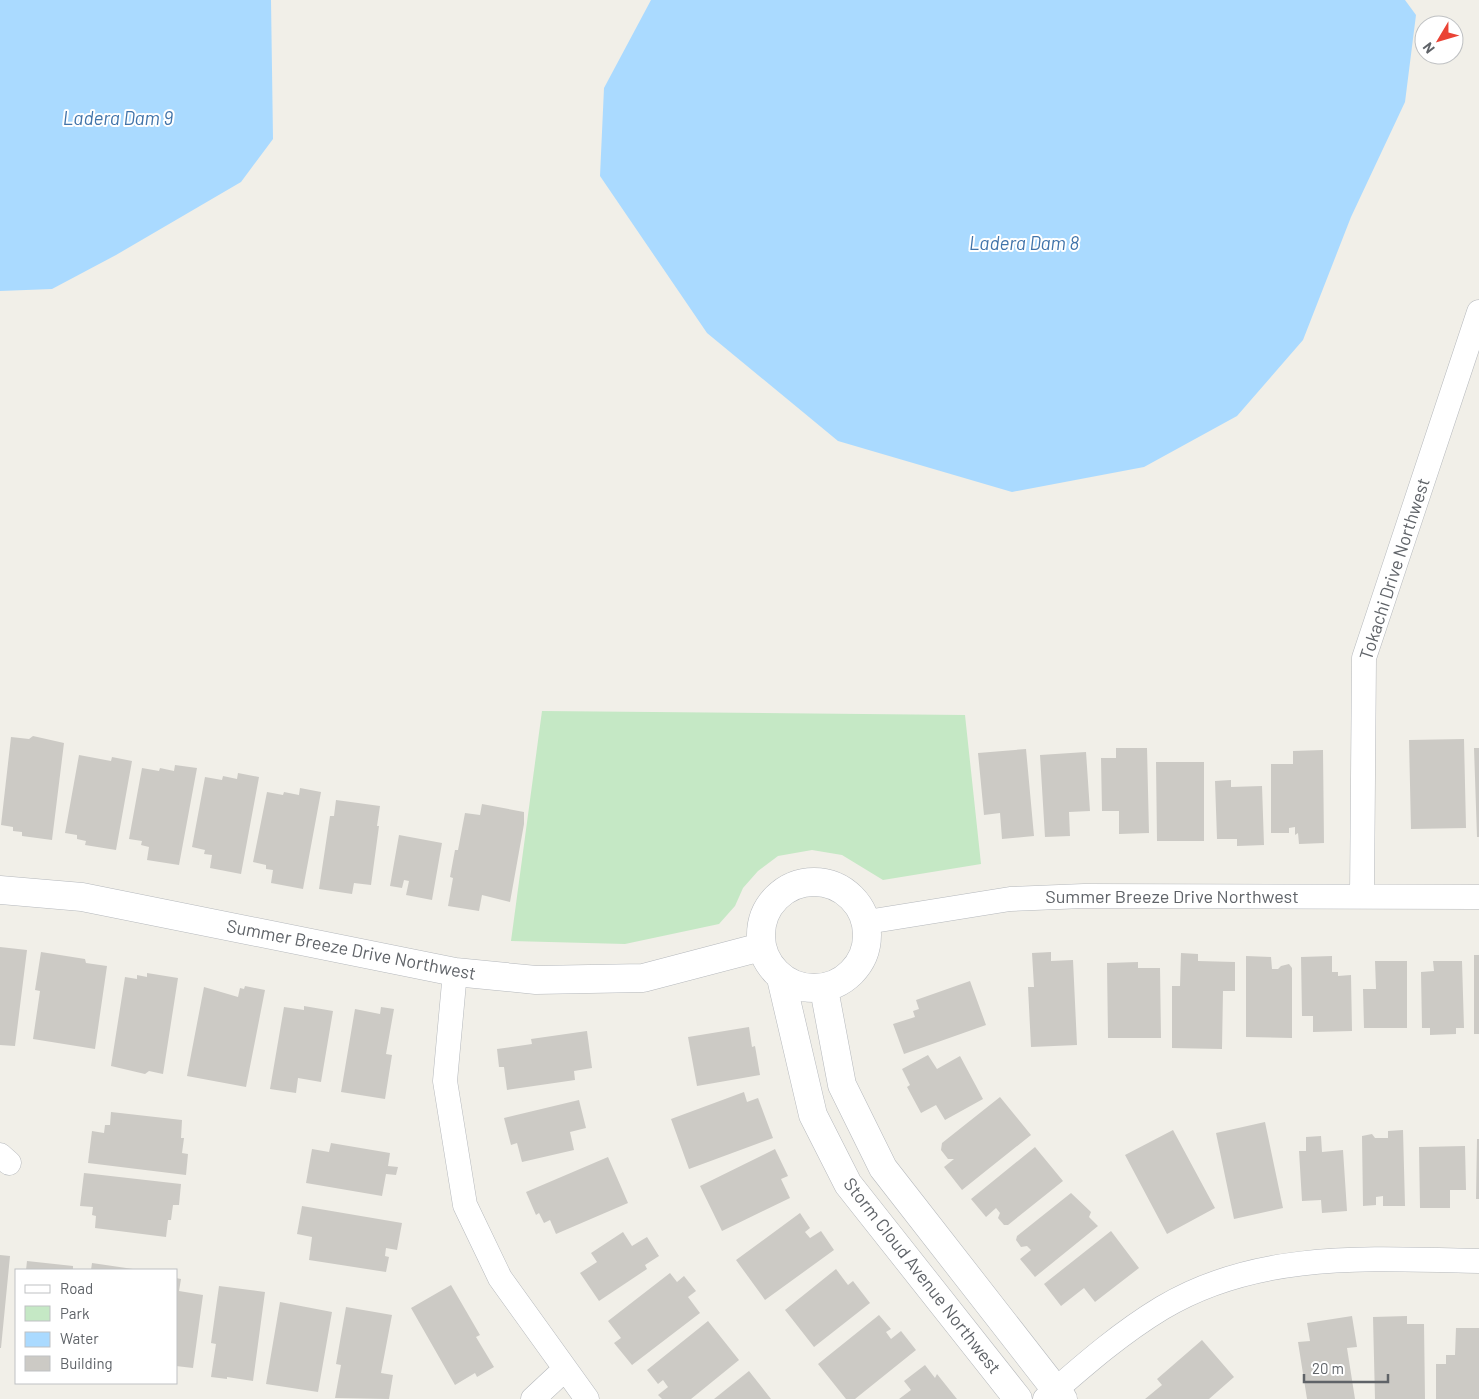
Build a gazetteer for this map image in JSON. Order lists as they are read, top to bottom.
{
  "streets": {
    "street": ["Tokachi Drive Northwest", "Summer Breeze Drive Northwest", "Storm Cloud Avenue Northwest"]
  },
  "crossings": [
    ["Tokachi Drive Northwest", "Summer Breeze Drive Northwest"],
    ["Summer Breeze Drive Northwest", "Storm Cloud Avenue Northwest"]
  ],
  "water": ["Ladera Dam 9", "Ladera Dam 8"],
  "legend": [
    "Road",
    "Park",
    "Water",
    "Building"
  ],
  "scale_bar": "20 m",
  "north": "bottom left"
}
